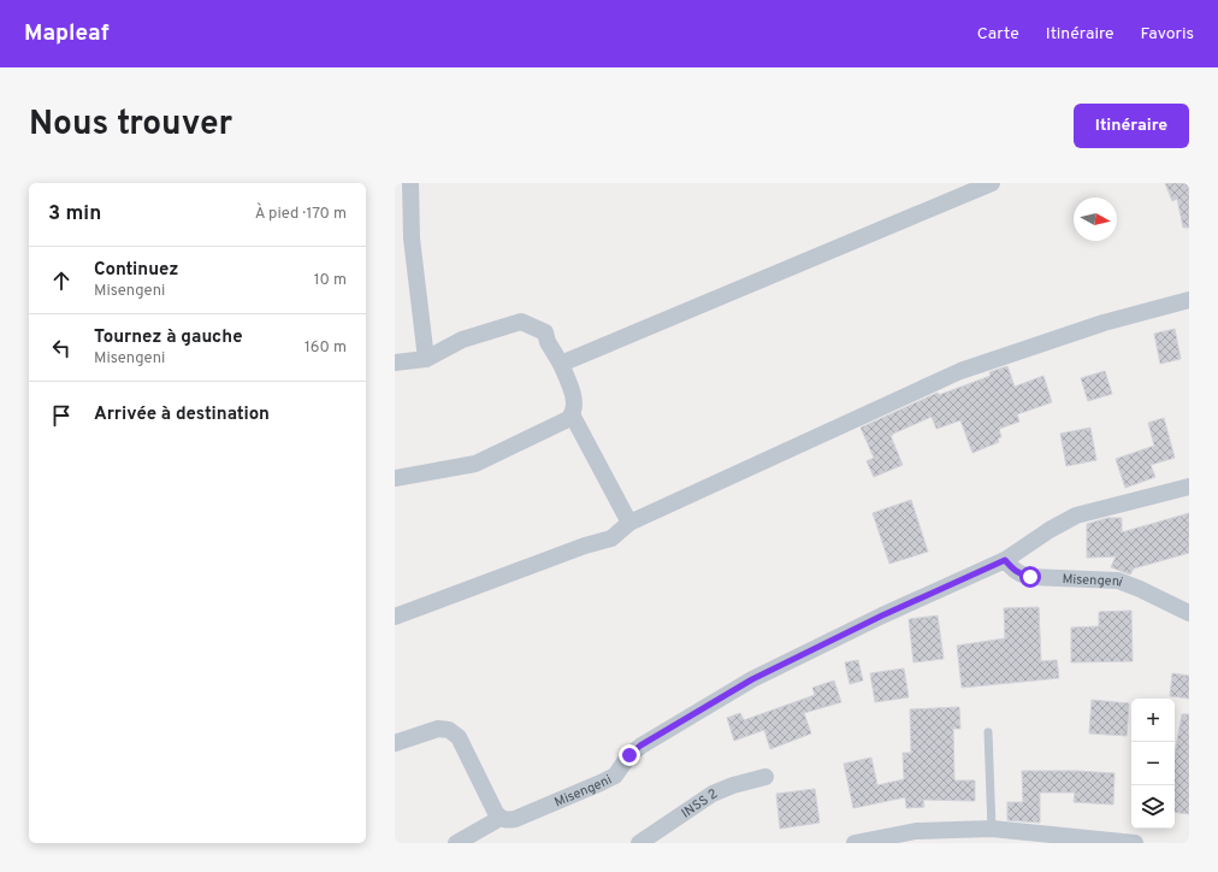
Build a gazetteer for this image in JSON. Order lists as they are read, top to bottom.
{
  "streets": {
    "street": ["Misengeni", "INSS 2"]
  },
  "north": "right",
  "page": {
    "header": "Mapleaf",
    "nav": ["Carte", "Itinéraire", "Favoris"],
    "title": "Nous trouver",
    "buttons": "Itinéraire",
    "heading": ["3 min", "À pied · 170 m"],
    "list": [
      ["Continuez", "Misengeni", "10 m"],
      ["Tournez à gauche", "Misengeni", "160 m"],
      "Arrivée à destination"
    ],
    "map_buttons": ["+", "−"]
  }
}
